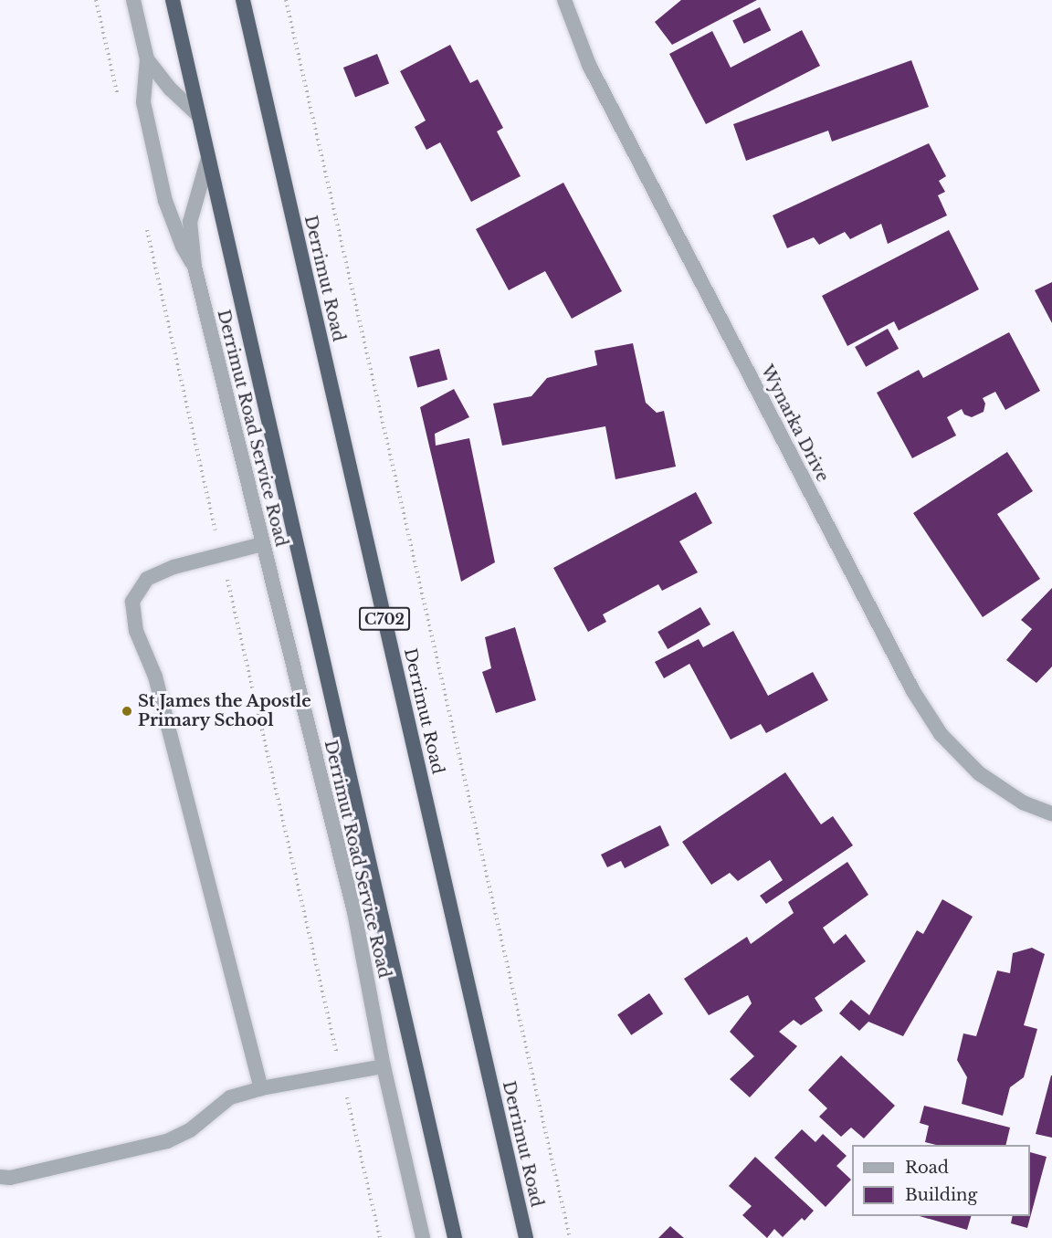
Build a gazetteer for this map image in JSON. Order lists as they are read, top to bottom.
{
  "streets": {
    "highway": ["Derrimut Road", "C702"],
    "street": ["Wynarka Drive", "Derrimut Road Service Road"]
  },
  "places": ["St James the Apostle Primary School"],
  "legend": ["Road", "Building"]
}
